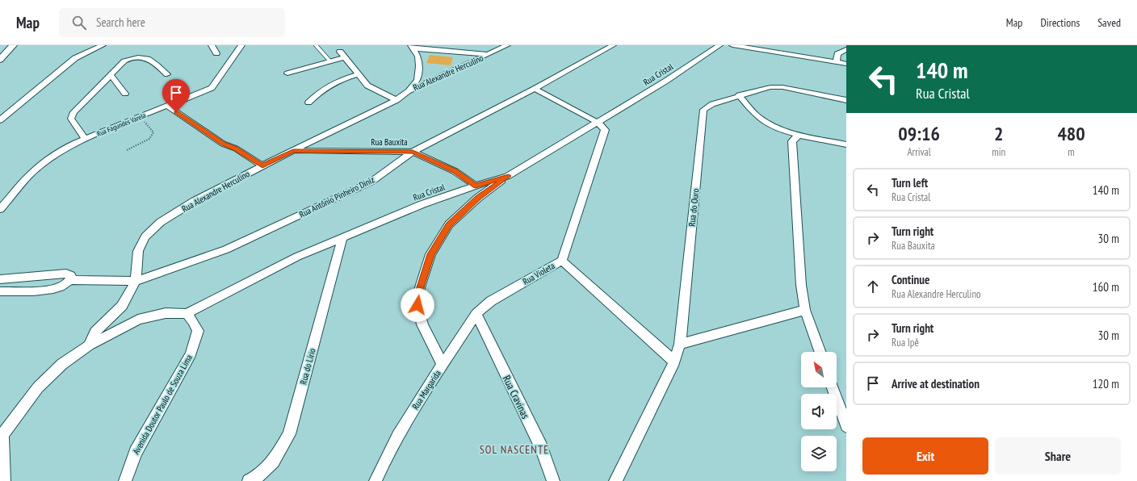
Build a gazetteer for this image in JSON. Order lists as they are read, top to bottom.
{
  "streets": {
    "street": [
      "Rua Alexandre Herculino",
      "Rua Cristal",
      "Rua Fagundes Varela",
      "Rua Bauxita",
      "Rua Antônio Pinheiro Diniz",
      "Rua do Ouro",
      "Rua Violeta",
      "Rua do Lírio",
      "Rua Margarida",
      "Rua Cravinas",
      "Avenida Doutor Paulo de Souza Lima"
    ]
  },
  "crossings": [
    ["Rua Alexandre Herculino", "Rua Bauxita"],
    ["Rua Alexandre Herculino", "Rua Antônio Pinheiro Diniz"],
    ["Rua Cristal", "Rua Bauxita"],
    ["Rua Cristal", "Rua Violeta"],
    ["Rua Cristal", "Rua do Lírio"],
    ["Rua Cristal", "Rua Margarida"],
    ["Rua Cristal", "Avenida Doutor Paulo de Souza Lima"],
    ["Rua Bauxita", "Rua Antônio Pinheiro Diniz"],
    ["Rua Violeta", "Rua Margarida"],
    ["Rua Violeta", "Rua Cravinas"]
  ],
  "districts": ["SOL NASCENTE"],
  "north": "top left",
  "page": {
    "header": "Map",
    "search": "Search here",
    "nav": ["Map", "Directions", "Saved"],
    "turn": ["140 m", "Rua Cristal"],
    "eta": [
      "09:16",
      "Arrival",
      "2",
      "min",
      "480",
      "m"
    ],
    "list": [
      {
        "name": "Turn left",
        "note": "Rua Cristal",
        "value": "140 m"
      },
      {
        "name": "Turn right",
        "note": "Rua Bauxita",
        "value": "30 m"
      },
      {
        "name": "Continue",
        "note": "Rua Alexandre Herculino",
        "value": "160 m"
      },
      {
        "name": "Turn right",
        "note": "Rua Ipê",
        "value": "30 m"
      },
      {
        "name": "Arrive at destination",
        "value": "120 m"
      }
    ],
    "buttons": ["Exit", "Share"]
  }
}
